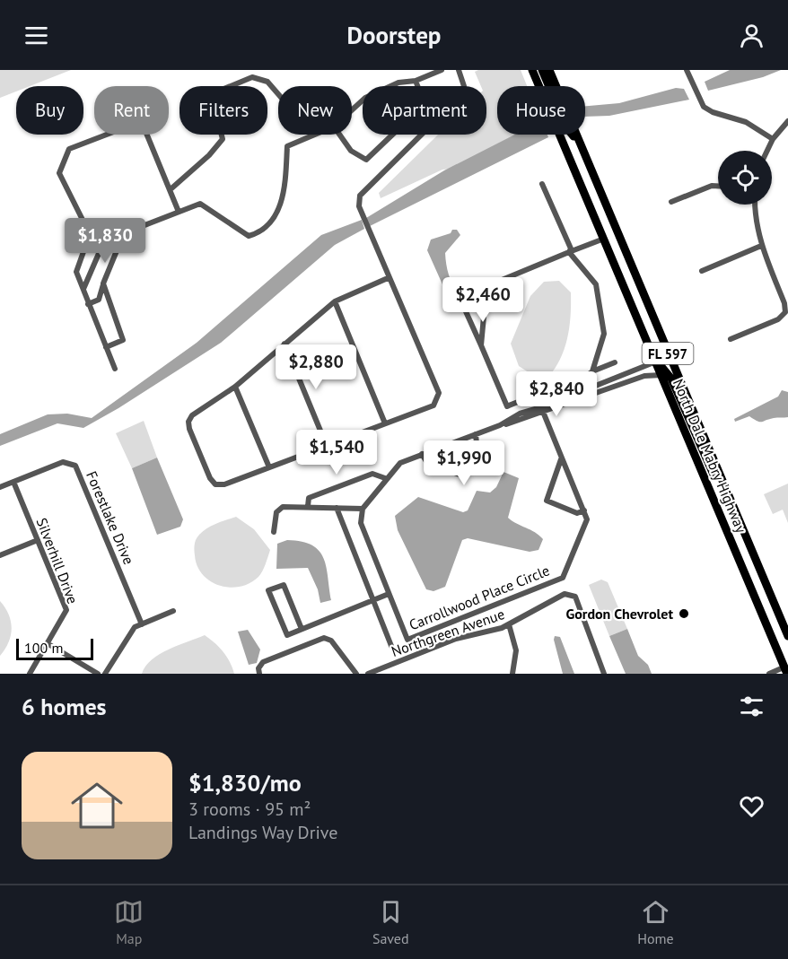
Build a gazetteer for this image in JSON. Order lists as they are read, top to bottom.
{
  "streets": {
    "main road": ["FL 597", "North Dale Mabry Highway"],
    "street": [
      "Forestlake Drive",
      "Silverhill Drive",
      "Carrollwood Place Circle",
      "Northgreen Avenue"
    ]
  },
  "crossings": [
    ["Forestlake Drive", "Silverhill Drive"]
  ],
  "places": ["Gordon Chevrolet"],
  "scale_bar": "100 m",
  "page": {
    "header": "Doorstep",
    "chip": [
      "Buy",
      "Rent",
      "Filters",
      "New",
      "Apartment",
      "House"
    ],
    "price": [
      "$1,830",
      "$2,460",
      "$2,880",
      "$2,840",
      "$1,540",
      "$1,990"
    ],
    "scale": "100 m",
    "heading": "6 homes",
    "list": [
      {
        "name": "$1,830/mo",
        "note": "3 rooms · 95 m² · Landings Way Drive"
      }
    ],
    "tabs": ["Map", "Saved", "Home"]
  }
}
